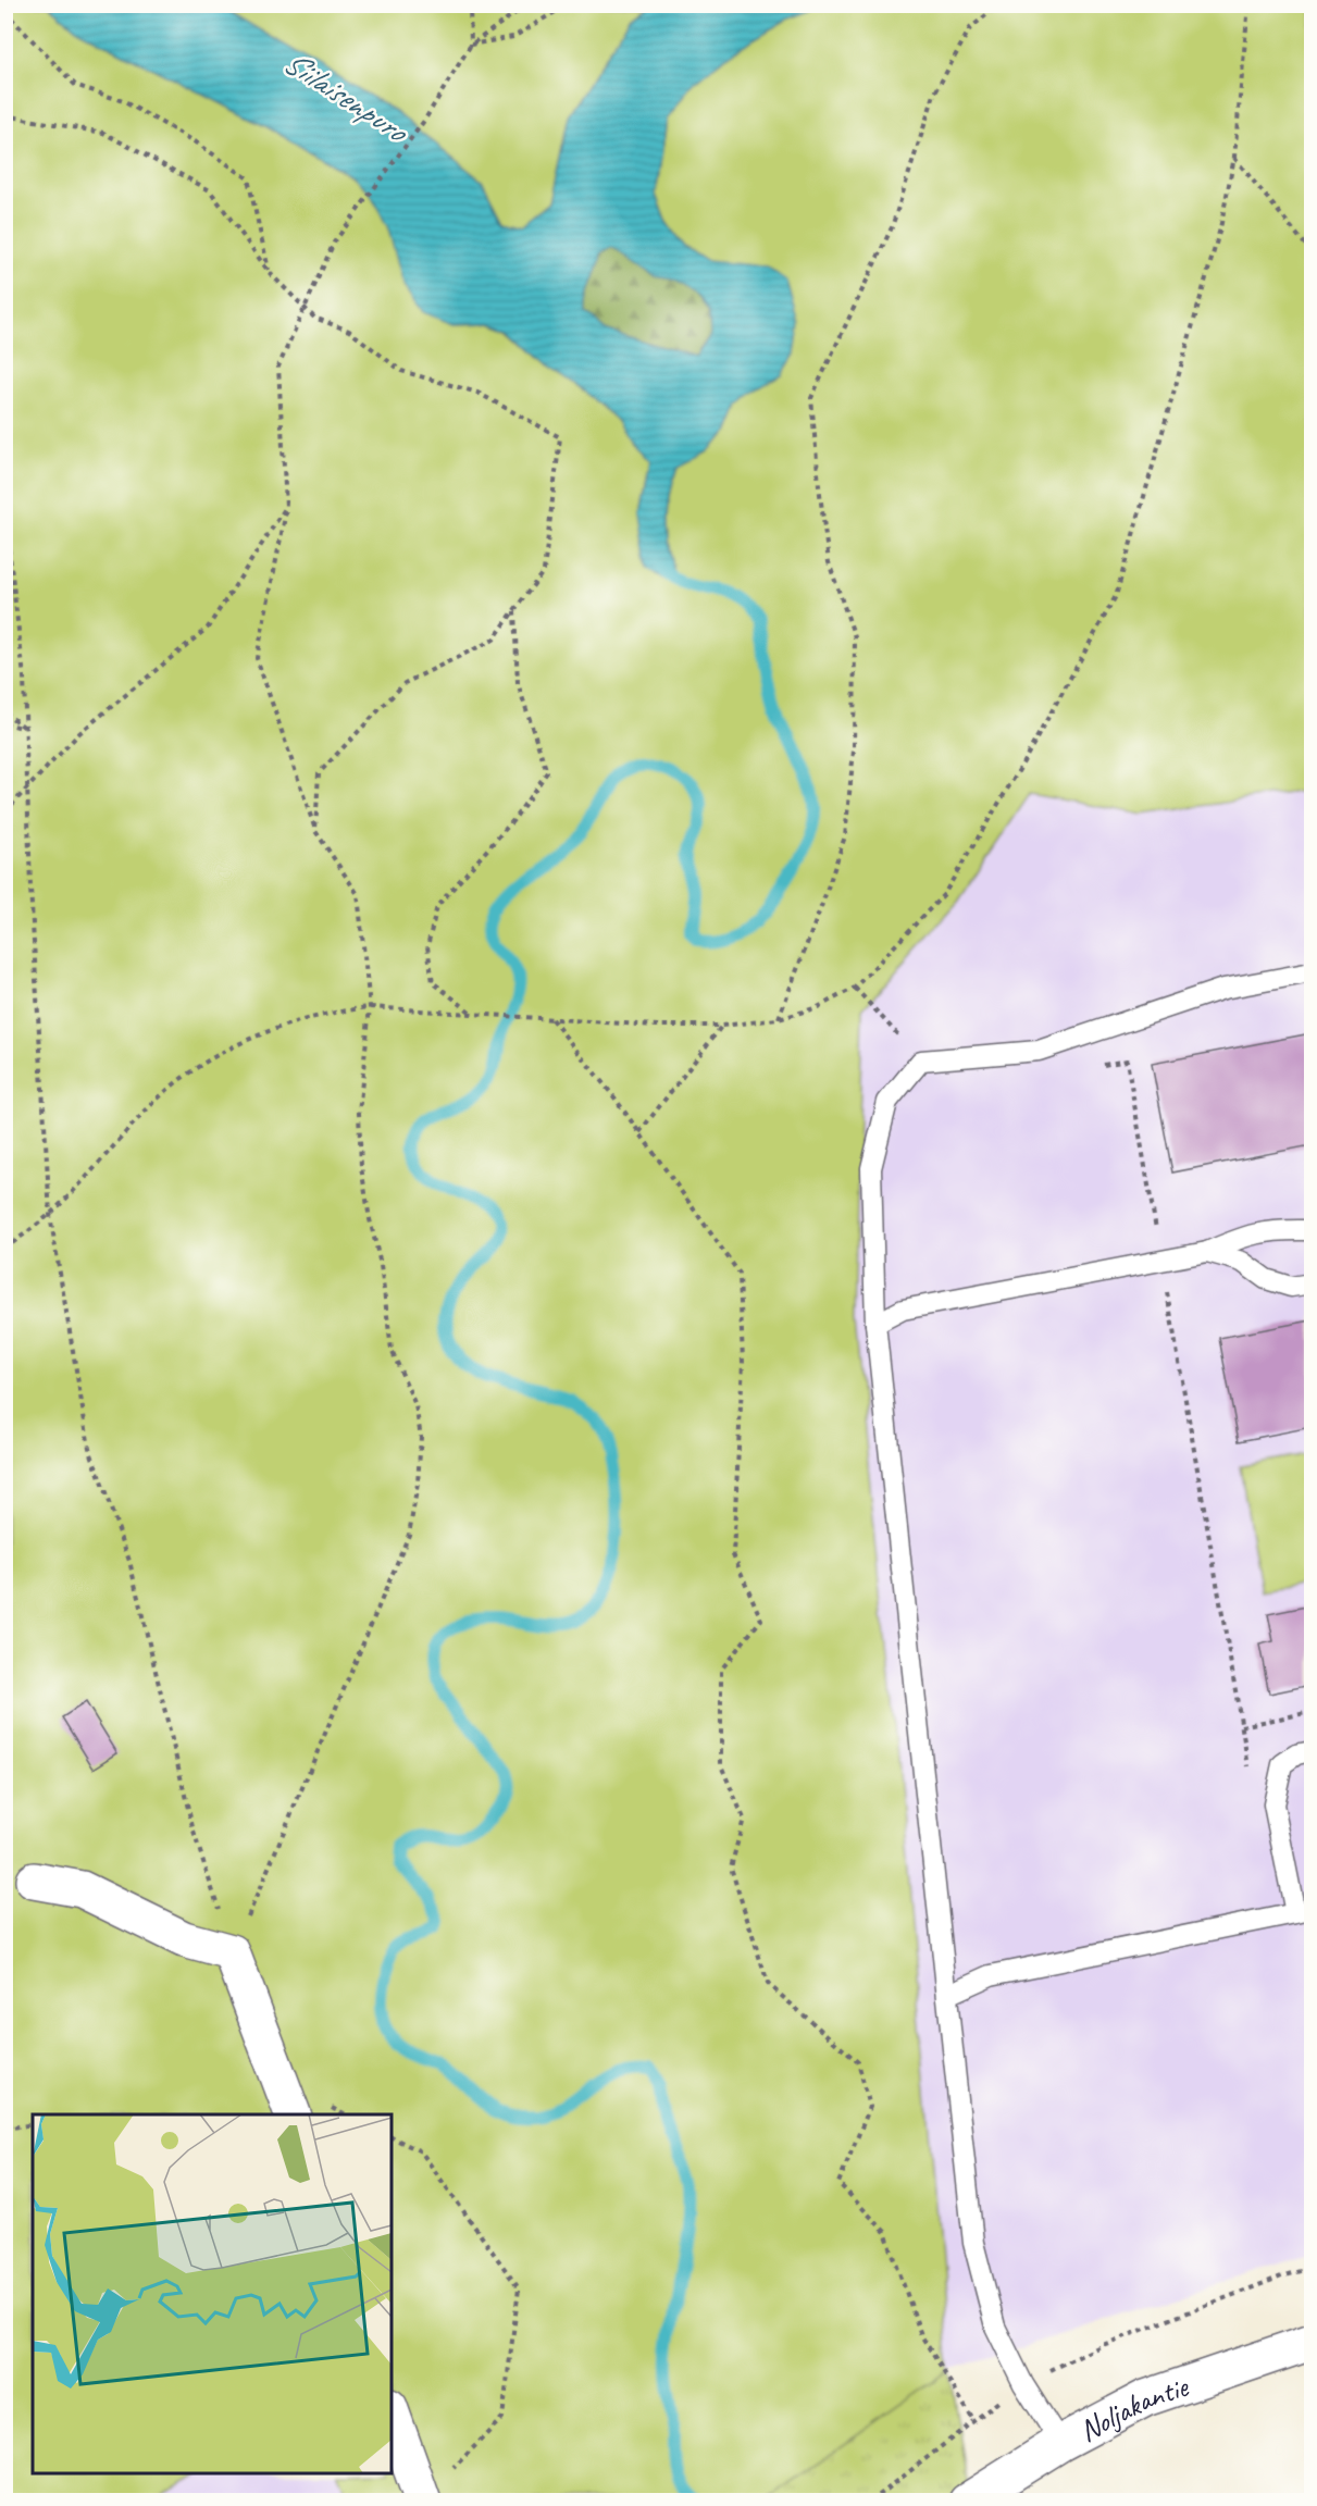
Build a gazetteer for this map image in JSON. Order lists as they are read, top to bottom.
{
  "streets": {
    "street": ["Noljakantie"]
  },
  "water": ["Siilaisenpuro"]
}
